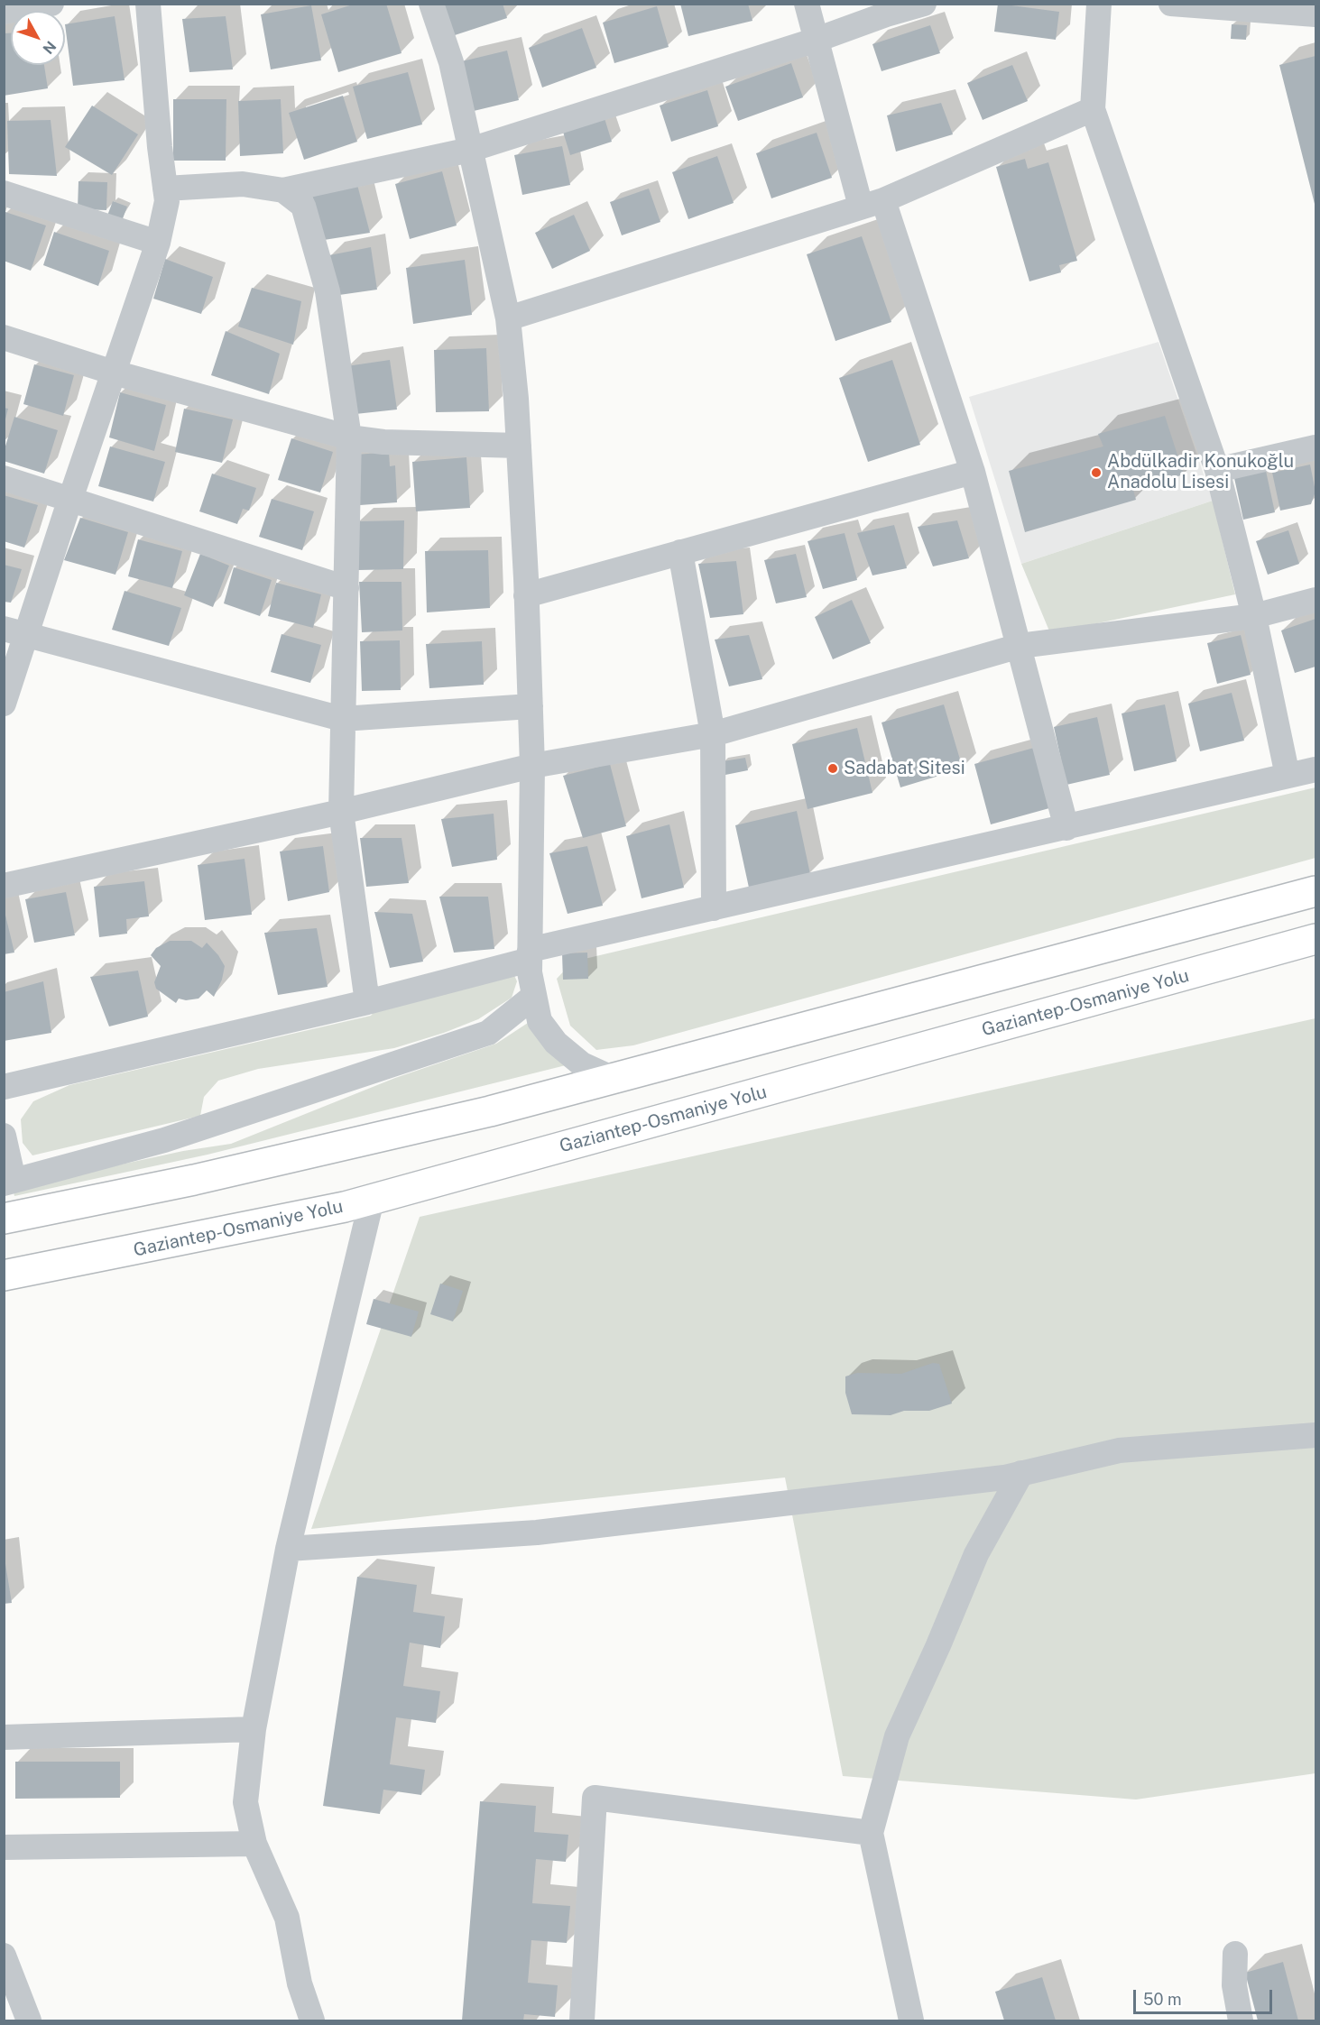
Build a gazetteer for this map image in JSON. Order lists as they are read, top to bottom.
{
  "streets": {
    "highway": ["Gaziantep-Osmaniye Yolu"]
  },
  "places": ["Abdülkadir Konukoğlu Anadolu Lisesi", "Sadabat Sitesi"],
  "scale_bar": "50 m",
  "north": "bottom right"
}
